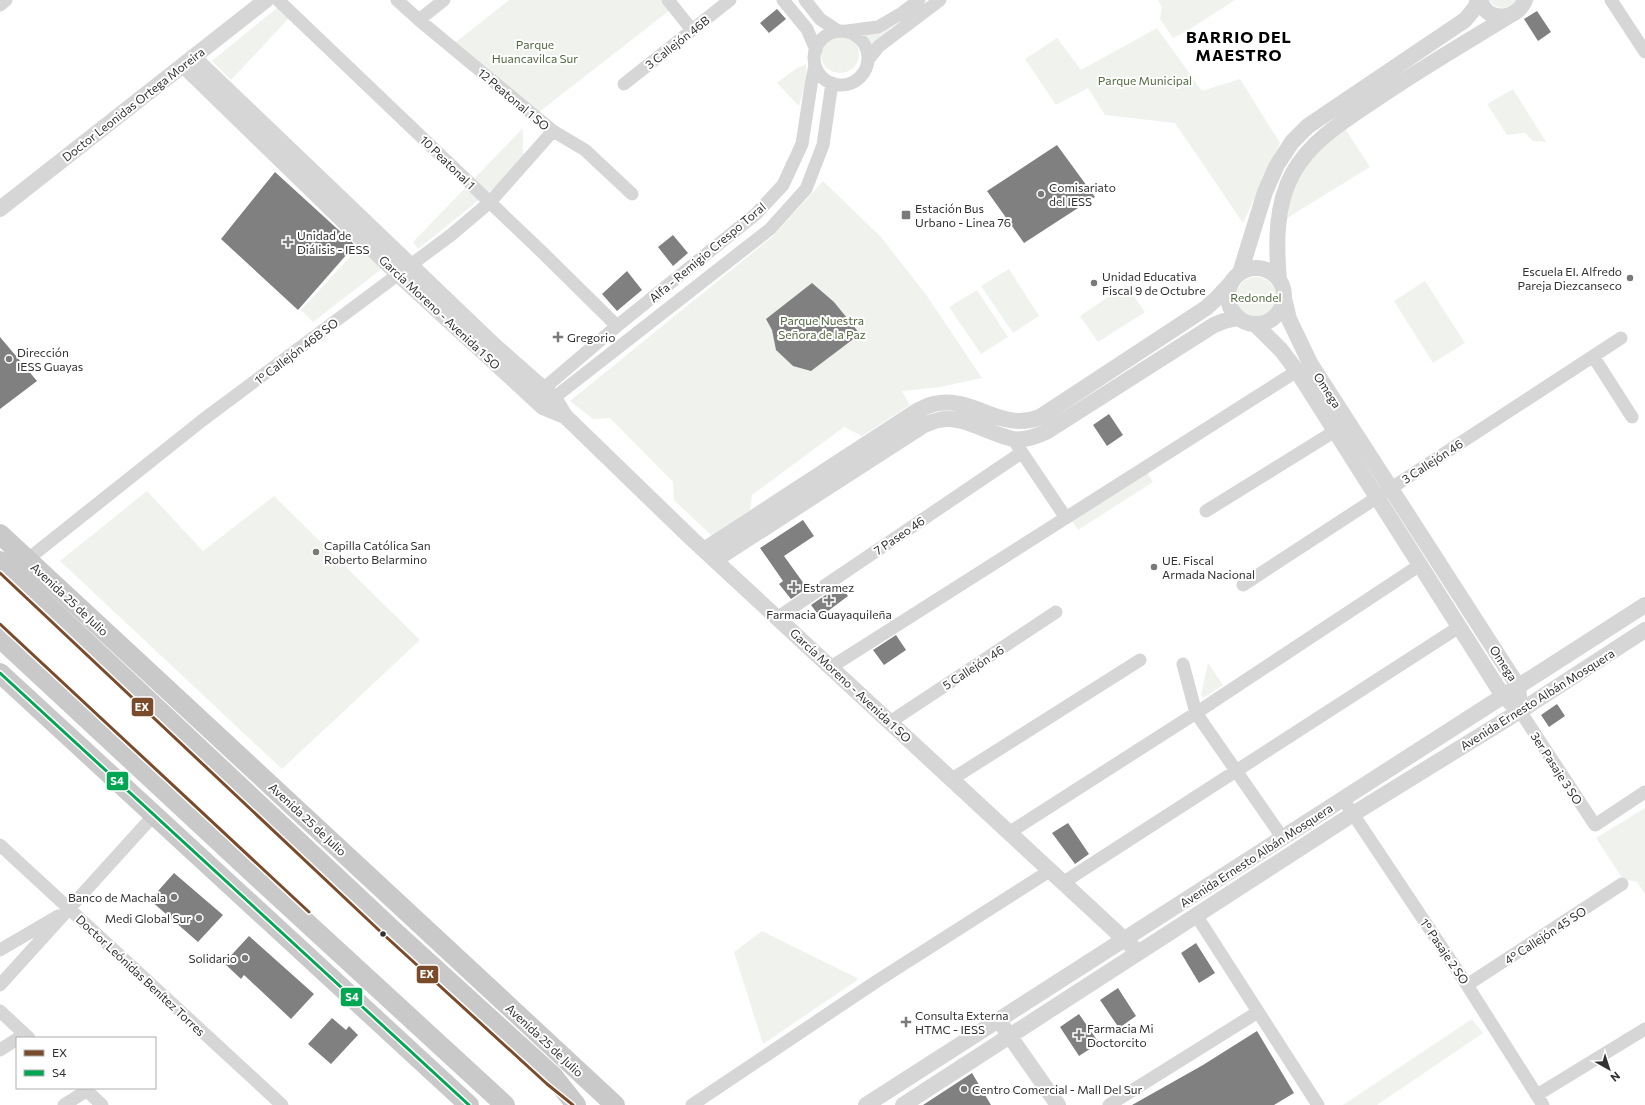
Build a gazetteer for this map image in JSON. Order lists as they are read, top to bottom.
{
  "streets": {
    "main road": ["Avenida 25 de Julio"],
    "street": [
      "3 Callejón 46B",
      "12 Peatonal 1 SO",
      "Doctor Leonidas Ortega Moreira",
      "10 Peatonal 1",
      "Alfa - Remigio Crespo Toral",
      "García Moreno - Avenida 1 SO",
      "1° Callejón 46B SO",
      "Omega",
      "3 Callejón 46",
      "7 Paseo 46",
      "5 Callejón 46",
      "Avenida Ernesto Albán Mosquera",
      "3er Pasaje 3 SO",
      "4° Callejón 45 SO",
      "1° Pasaje 2 SO",
      "Doctor Leónidas Benítez Torres"
    ]
  },
  "crossings": [
    ["12 Peatonal 1 SO", "1° Callejón 46B SO"],
    ["Doctor Leonidas Ortega Moreira", "10 Peatonal 1"],
    ["Doctor Leonidas Ortega Moreira", "García Moreno - Avenida 1 SO"],
    ["10 Peatonal 1", "Alfa - Remigio Crespo Toral"],
    ["10 Peatonal 1", "1° Callejón 46B SO"],
    ["Alfa - Remigio Crespo Toral", "García Moreno - Avenida 1 SO"],
    ["García Moreno - Avenida 1 SO", "1° Callejón 46B SO"],
    ["García Moreno - Avenida 1 SO", "7 Paseo 46"],
    ["García Moreno - Avenida 1 SO", "5 Callejón 46"],
    ["García Moreno - Avenida 1 SO", "Avenida Ernesto Albán Mosquera"],
    ["1° Callejón 46B SO", "Avenida 25 de Julio"],
    ["Omega", "3 Callejón 46"],
    ["Omega", "Avenida Ernesto Albán Mosquera"],
    ["Omega", "3er Pasaje 3 SO"],
    ["Avenida Ernesto Albán Mosquera", "3er Pasaje 3 SO"],
    ["Avenida Ernesto Albán Mosquera", "1° Pasaje 2 SO"],
    ["4° Callejón 45 SO", "1° Pasaje 2 SO"]
  ],
  "districts": ["BARRIO DEL MAESTRO"],
  "parks": [
    "Parque Huancavilca Sur",
    "Parque Municipal",
    "Redondel",
    "Parque Nuestra Señora de la Paz"
  ],
  "places": {
    "other": [
      "Comisariato del IESS",
      "Escuela EI. Alfredo Pareja Diezcanseco",
      "Unidad Educativa Fiscal 9 de Octubre",
      "Dirección IESS Guayas",
      "Capilla Católica San Roberto Belarmino",
      "UE. Fiscal Armada Nacional",
      "Banco de Machala",
      "Medi Global Sur",
      "Solidario",
      "Centro Comercial - Mall Del Sur"
    ],
    "transit": ["Estación Bus Urbano - Linea 76"],
    "health": [
      "Unidad de Diálisis - IESS",
      "Gregorio",
      "Estramez",
      "Farmacia Guayaquileña",
      "Consulta Externa HTMC - IESS",
      "Farmacia Mi Doctorcito"
    ]
  },
  "lines": ["transit line EX", "transit line S4"],
  "legend": ["EX", "S4"],
  "north": "bottom right"
}
